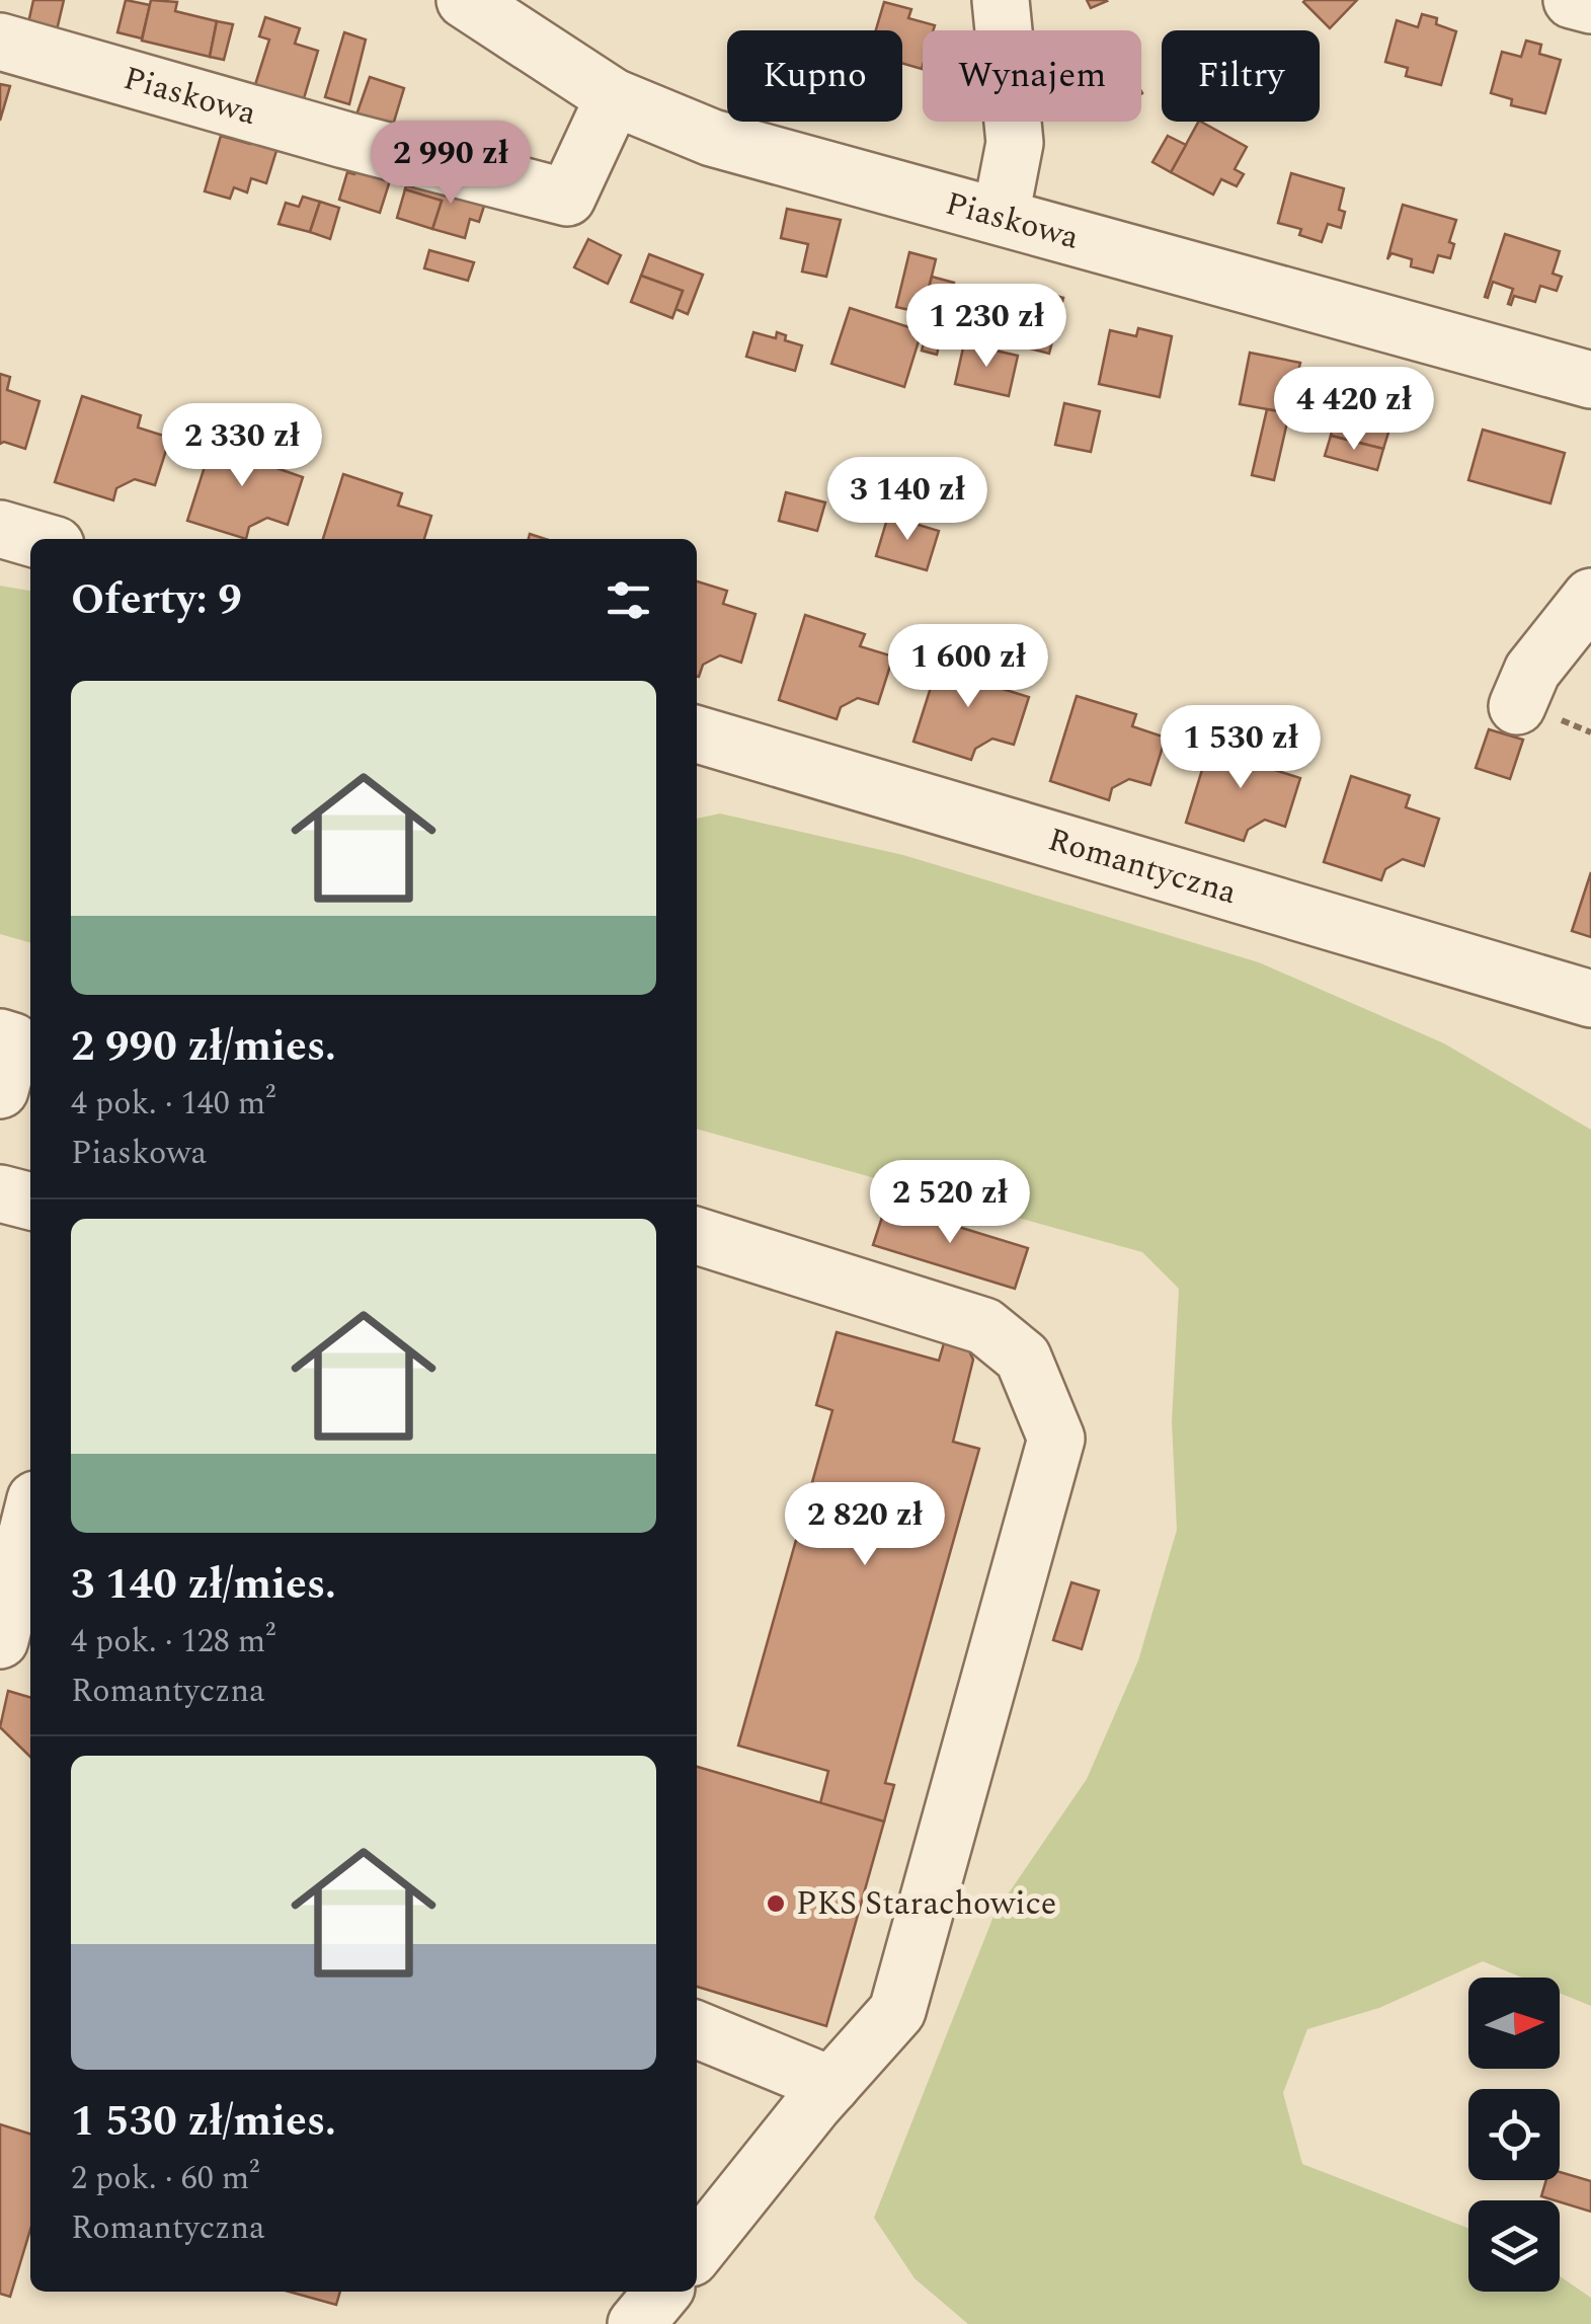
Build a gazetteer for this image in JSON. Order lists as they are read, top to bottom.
{
  "streets": {
    "street": ["Piaskowa", "Romantyczna"]
  },
  "places": ["PKS Starachowice"],
  "north": "right",
  "page": {
    "chip": ["Kupno", "Wynajem", "Filtry"],
    "price": [
      "2 990 zł",
      "1 230 zł",
      "4 420 zł",
      "2 330 zł",
      "3 140 zł",
      "1 600 zł",
      "1 530 zł",
      "2 520 zł",
      "2 820 zł"
    ],
    "heading": "Oferty: 9",
    "list": [
      {
        "name": "2 990 zł/mies.",
        "note": "4 pok. · 140 m² · Piaskowa"
      },
      {
        "name": "3 140 zł/mies.",
        "note": "4 pok. · 128 m² · Romantyczna"
      },
      {
        "name": "1 530 zł/mies.",
        "note": "2 pok. · 60 m² · Romantyczna"
      }
    ]
  }
}
